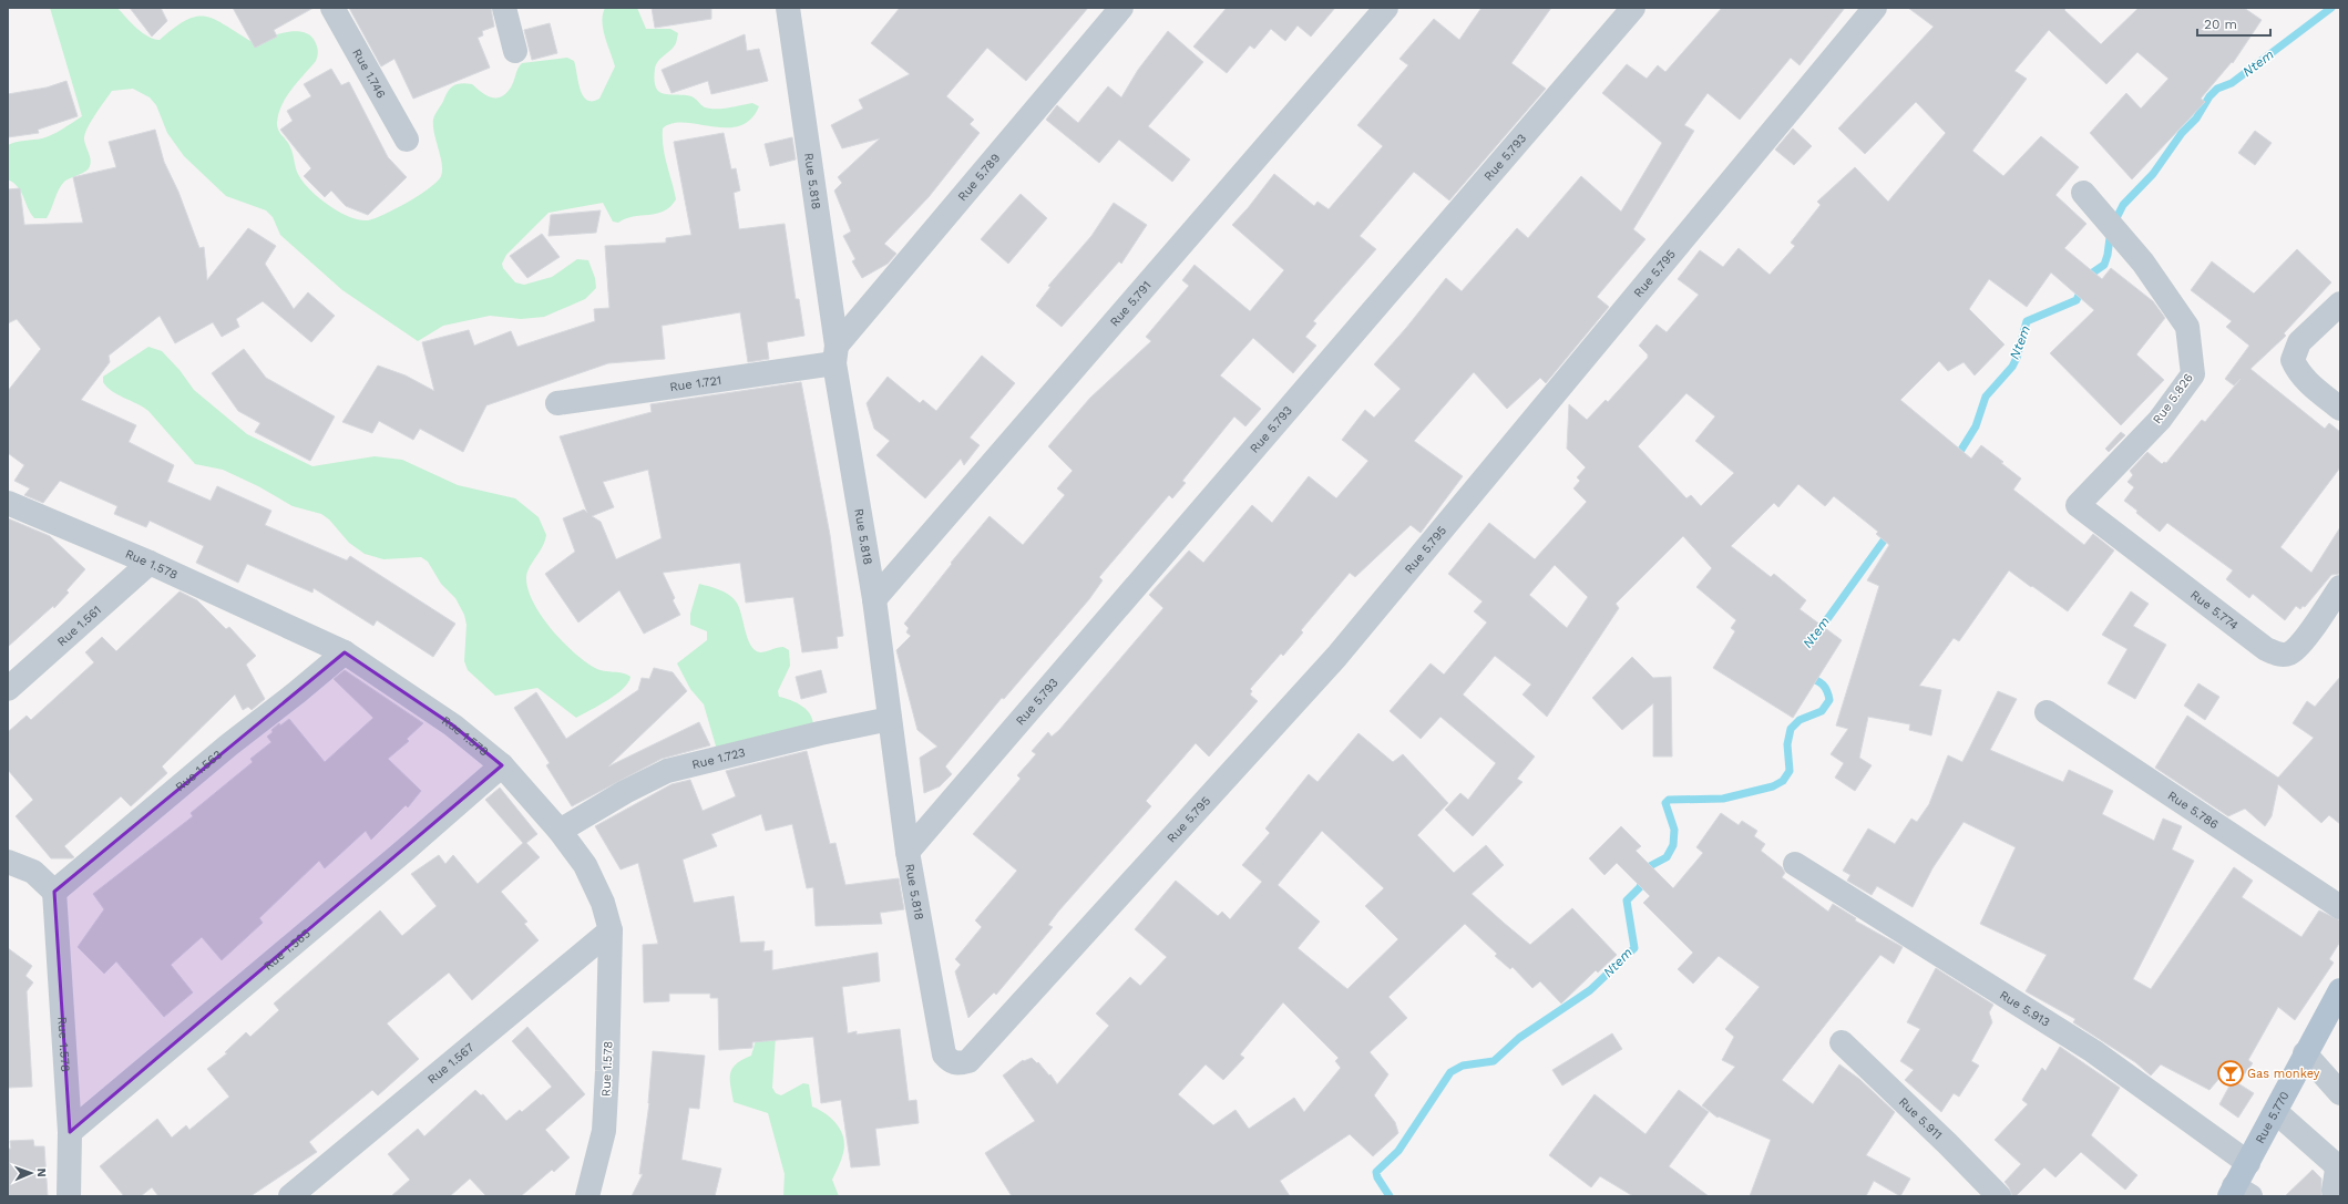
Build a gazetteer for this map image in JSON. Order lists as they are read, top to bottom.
{
  "streets": {
    "main road": ["Rue 5.770"],
    "street": [
      "Rue 1.746",
      "Rue 5.793",
      "Rue 5.789",
      "Rue 5.818",
      "Rue 5.795",
      "Rue 5.791",
      "Rue 1.721",
      "Rue 5.826",
      "Rue 1.578",
      "Rue 5.774",
      "Rue 1.561",
      "Rue 1.723",
      "Rue 1.563",
      "Rue 5.786",
      "Rue 1.565",
      "Rue 5.913",
      "Rue 1.567",
      "Rue 5.911"
    ]
  },
  "crossings": [
    ["Rue 5.793", "Rue 5.818"],
    ["Rue 5.789", "Rue 5.818"],
    ["Rue 5.789", "Rue 1.721"],
    ["Rue 5.818", "Rue 5.795"],
    ["Rue 5.818", "Rue 5.791"],
    ["Rue 5.818", "Rue 1.721"],
    ["Rue 5.818", "Rue 1.723"],
    ["Rue 5.826", "Rue 5.774"],
    ["Rue 1.578", "Rue 1.561"],
    ["Rue 1.578", "Rue 1.723"],
    ["Rue 1.578", "Rue 1.563"],
    ["Rue 1.578", "Rue 1.565"],
    ["Rue 1.578", "Rue 1.567"],
    ["Rue 5.913", "Rue 5.770"]
  ],
  "water": ["Ntem"],
  "places": {
    "bar": ["Gas monkey"]
  },
  "scale_bar": "20 m",
  "north": "right"
}
